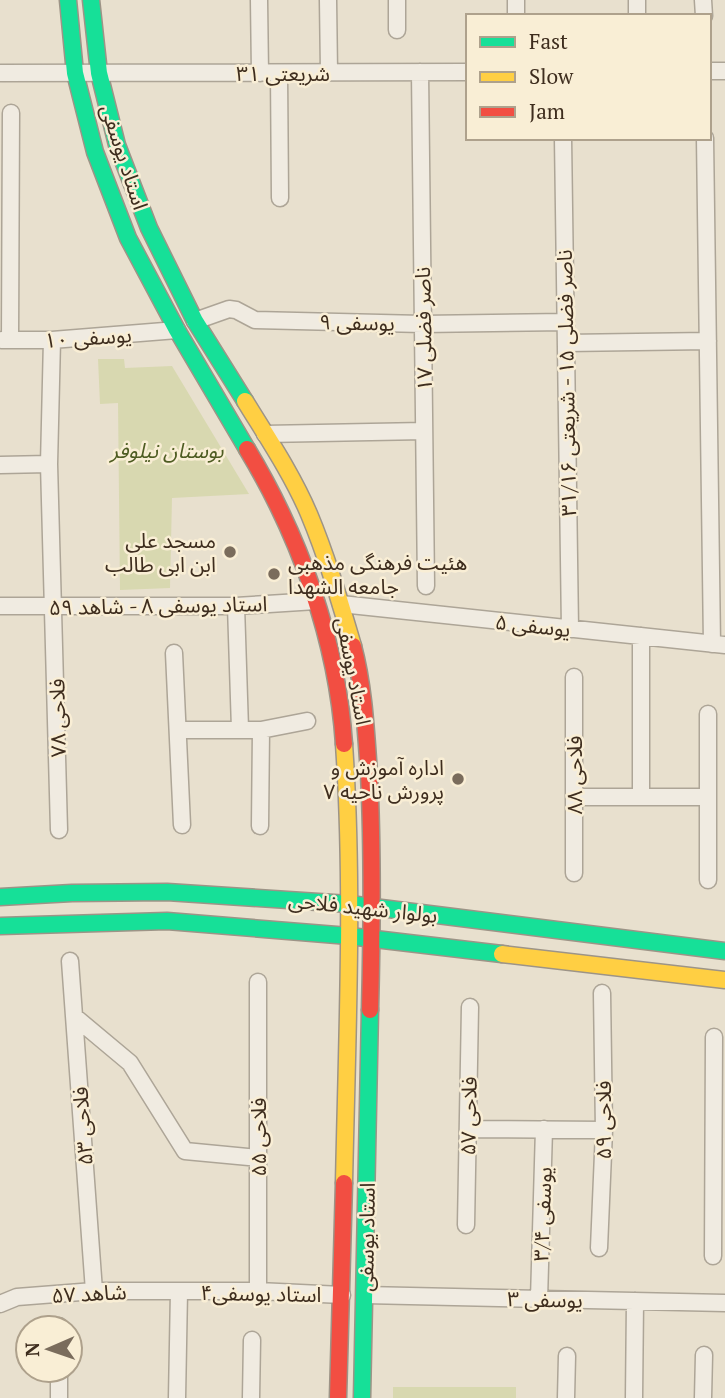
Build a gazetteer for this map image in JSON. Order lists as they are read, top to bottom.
{
  "streets": {
    "street": [
      "شریعتی ۳۱",
      "استاد یوسفی",
      "یوسفی ۹",
      "ناصر فضلی ۱۷",
      "یوسفی ۱۰",
      "ناصر فضلی ۱۵ - شریعتی ۳۱/۱۶",
      "استاد یوسفی ۸ - شاهد ۵۹",
      "یوسفی ۵",
      "فلاحی ۷۸",
      "فلاحی ۸۸",
      "بولوار شهید فلاحی",
      "فلاحی ۵۷",
      "فلاحی ۵۹",
      "فلاحی ۵۳",
      "فلاحی ۵۵",
      "یوسفی ۳/۴",
      "شاهد ۵۷",
      "استاد یوسفی۴",
      "یوسفی ۳"
    ]
  },
  "crossings": [
    ["شریعتی ۳۱", "استاد یوسفی"],
    ["شریعتی ۳۱", "ناصر فضلی ۱۷"],
    ["استاد یوسفی", "یوسفی ۹"],
    ["استاد یوسفی", "یوسفی ۱۰"],
    ["استاد یوسفی", "استاد یوسفی ۸ - شاهد ۵۹"],
    ["استاد یوسفی", "یوسفی ۵"],
    ["استاد یوسفی", "بولوار شهید فلاحی"],
    ["استاد یوسفی", "استاد یوسفی۴"],
    ["استاد یوسفی", "یوسفی ۳"],
    ["یوسفی ۹", "ناصر فضلی ۱۷"],
    ["یوسفی ۹", "ناصر فضلی ۱۵ - شریعتی ۳۱/۱۶"],
    ["یوسفی ۱۰", "فلاحی ۷۸"],
    ["ناصر فضلی ۱۵ - شریعتی ۳۱/۱۶", "یوسفی ۵"],
    ["استاد یوسفی ۸ - شاهد ۵۹", "فلاحی ۷۸"],
    ["فلاحی ۵۳", "شاهد ۵۷"],
    ["فلاحی ۵۵", "استاد یوسفی۴"],
    ["یوسفی ۳/۴", "یوسفی ۳"],
    ["شاهد ۵۷", "استاد یوسفی۴"]
  ],
  "parks": ["بوستان نیلوفر"],
  "places": ["مسجد علی ابن ابی طالب", "هئیت فرهنگی مذهبی جامعه الشهدا", "اداره آموزش و پرورش ناحیه ۷"],
  "legend": ["Fast", "Slow", "Jam"],
  "north": "left"
}
